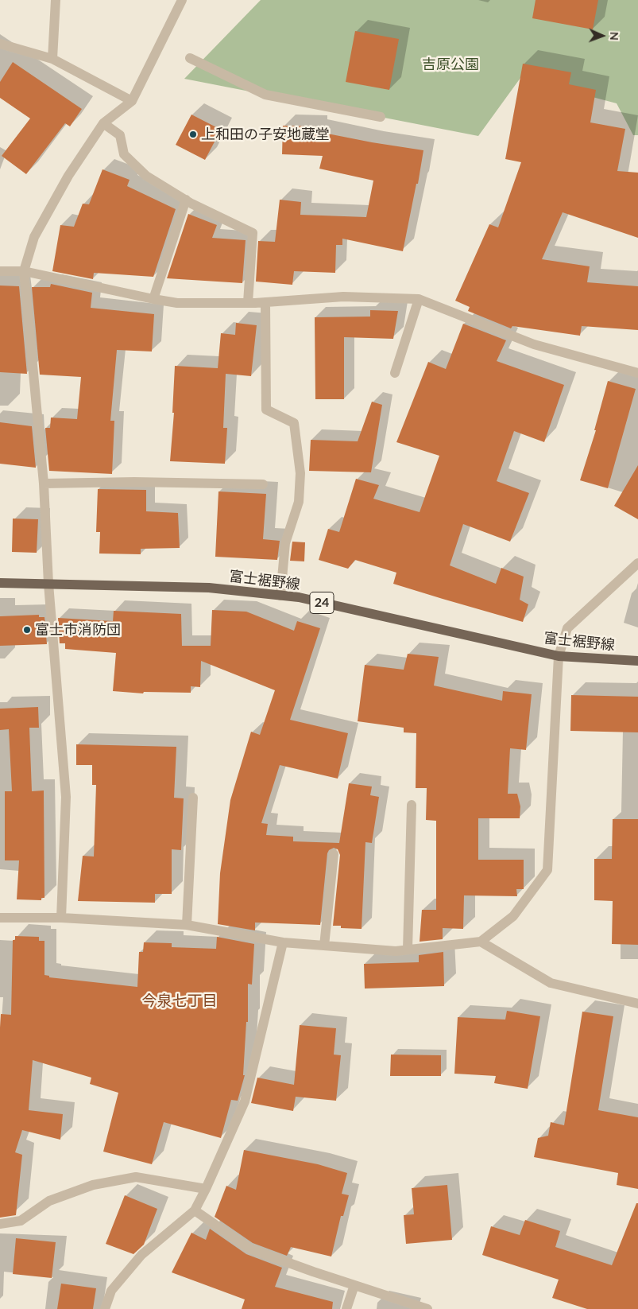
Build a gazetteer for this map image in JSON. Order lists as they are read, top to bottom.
{
  "streets": {
    "main road": ["富士裾野線", "24"]
  },
  "districts": ["今泉七丁目"],
  "parks": ["吉原公園"],
  "places": ["上和田の子安地蔵堂", "富士市消防団"],
  "north": "right"
}
